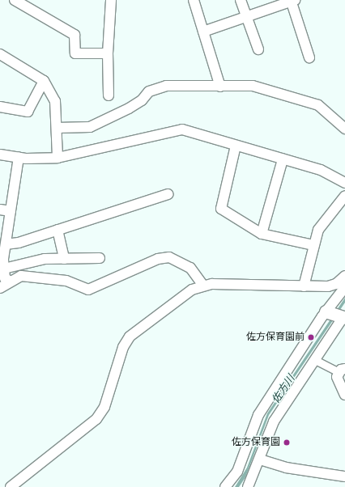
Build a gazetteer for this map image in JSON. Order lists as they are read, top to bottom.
{
  "water": ["佐方川"],
  "places": ["佐方保育園前", "佐方保育園"]
}
